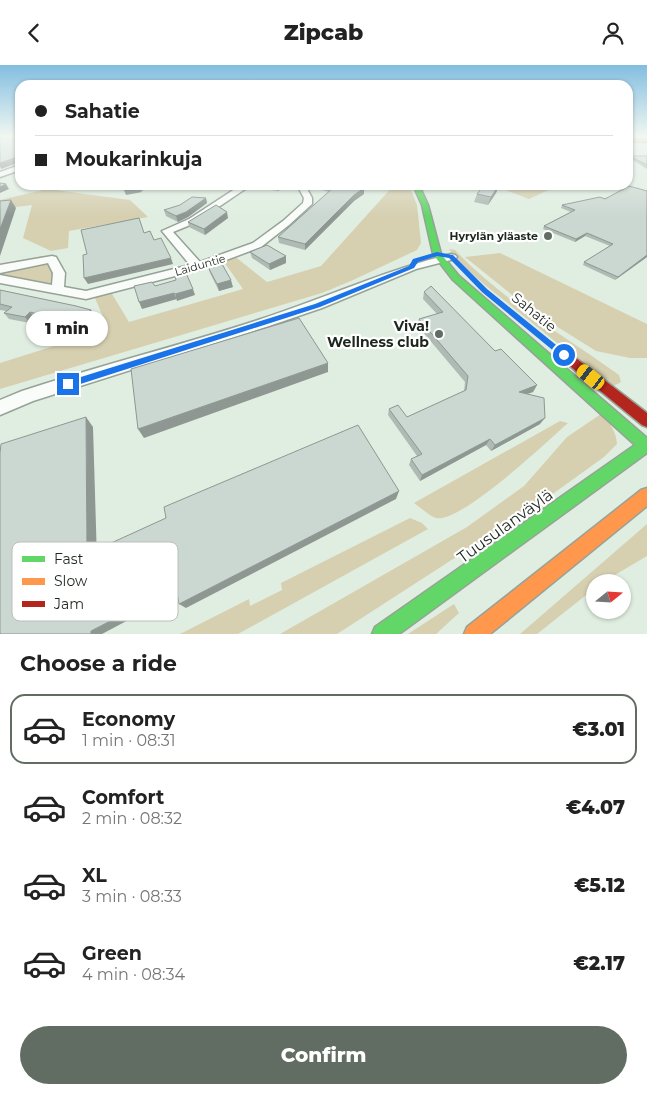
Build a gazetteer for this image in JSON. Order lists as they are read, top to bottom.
{
  "streets": {
    "street": ["Laiduntie", "Sahatie", "Tuusulanväylä"]
  },
  "crossings": [
    ["Sahatie", "Tuusulanväylä"]
  ],
  "places": ["Hyrylän yläaste", "Viva! Wellness club"],
  "legend": ["Fast", "Slow", "Jam"],
  "north": "right",
  "page": {
    "header": "Zipcab",
    "banner": ["Sahatie", "Moukarinkuja"],
    "bubble": "1 min",
    "heading": "Choose a ride",
    "list": [
      {
        "name": "Economy",
        "note": "1 min · 08:31",
        "value": "€3.01"
      },
      {
        "name": "Comfort",
        "note": "2 min · 08:32",
        "value": "€4.07"
      },
      {
        "name": "XL",
        "note": "3 min · 08:33",
        "value": "€5.12"
      },
      {
        "name": "Green",
        "note": "4 min · 08:34",
        "value": "€2.17"
      }
    ],
    "buttons": "Confirm"
  }
}
